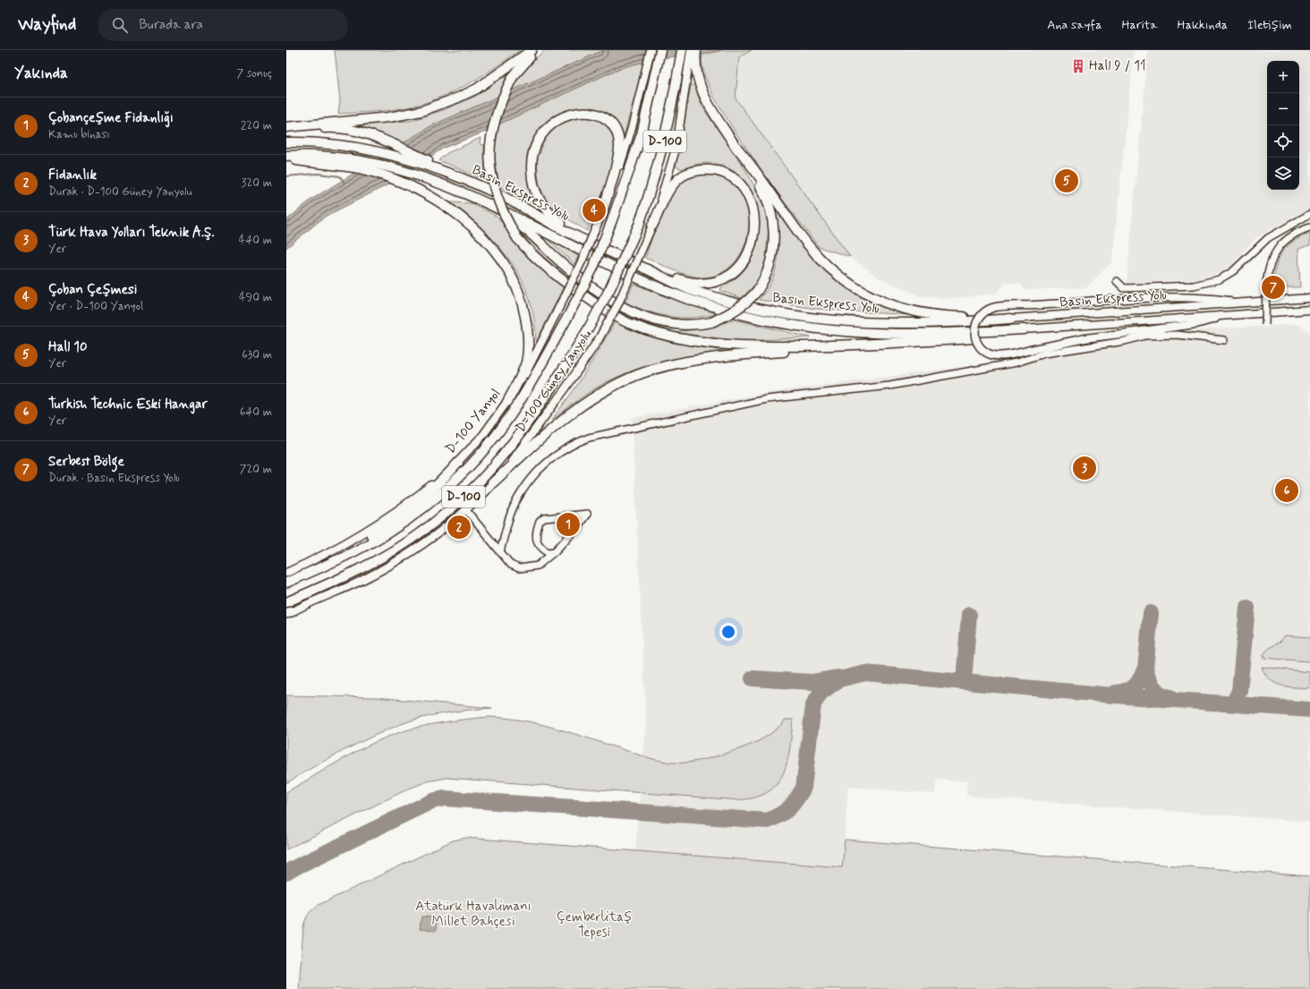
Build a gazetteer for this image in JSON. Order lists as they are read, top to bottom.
{
  "streets": {
    "highway": ["D-100", "Basın Ekspress Yolu"],
    "main road": ["D-100 Güney Yanyolu", "D-100 Yanyol"]
  },
  "parks": ["Atatürk Havalimanı Millet Bahçesi", "Çemberlitaş Tepesi"],
  "places": {
    "building": ["Hall 9 / 11"]
  },
  "page": {
    "header": "Wayfind",
    "search": "Burada ara",
    "nav": [
      "Ana sayfa",
      "Harita",
      "Hakkında",
      "İletişim"
    ],
    "heading": ["Yakında", "7 sonuç"],
    "map_buttons": ["+", "−"],
    "list": [
      {
        "mark": "1",
        "name": "Çobançeşme Fidanlığı",
        "note": "Kamu binası",
        "value": "220 m"
      },
      {
        "mark": "2",
        "name": "Fidanlık",
        "note": "Durak · D-100 Güney Yanyolu",
        "value": "320 m"
      },
      {
        "mark": "3",
        "name": "Türk Hava Yolları Teknik A.Ş.",
        "note": "Yer",
        "value": "440 m"
      },
      {
        "mark": "4",
        "name": "Çoban Çeşmesi",
        "note": "Yer · D-100 Yanyol",
        "value": "490 m"
      },
      {
        "mark": "5",
        "name": "Hall 10",
        "note": "Yer",
        "value": "630 m"
      },
      {
        "mark": "6",
        "name": "Turkish Technic Eski Hangar",
        "note": "Yer",
        "value": "640 m"
      },
      {
        "mark": "7",
        "name": "Serbest Bölge",
        "note": "Durak · Basın Ekspress Yolu",
        "value": "720 m"
      }
    ],
    "pins": [
      "5",
      "4",
      "7",
      "3",
      "6",
      "1",
      "2"
    ]
  }
}
